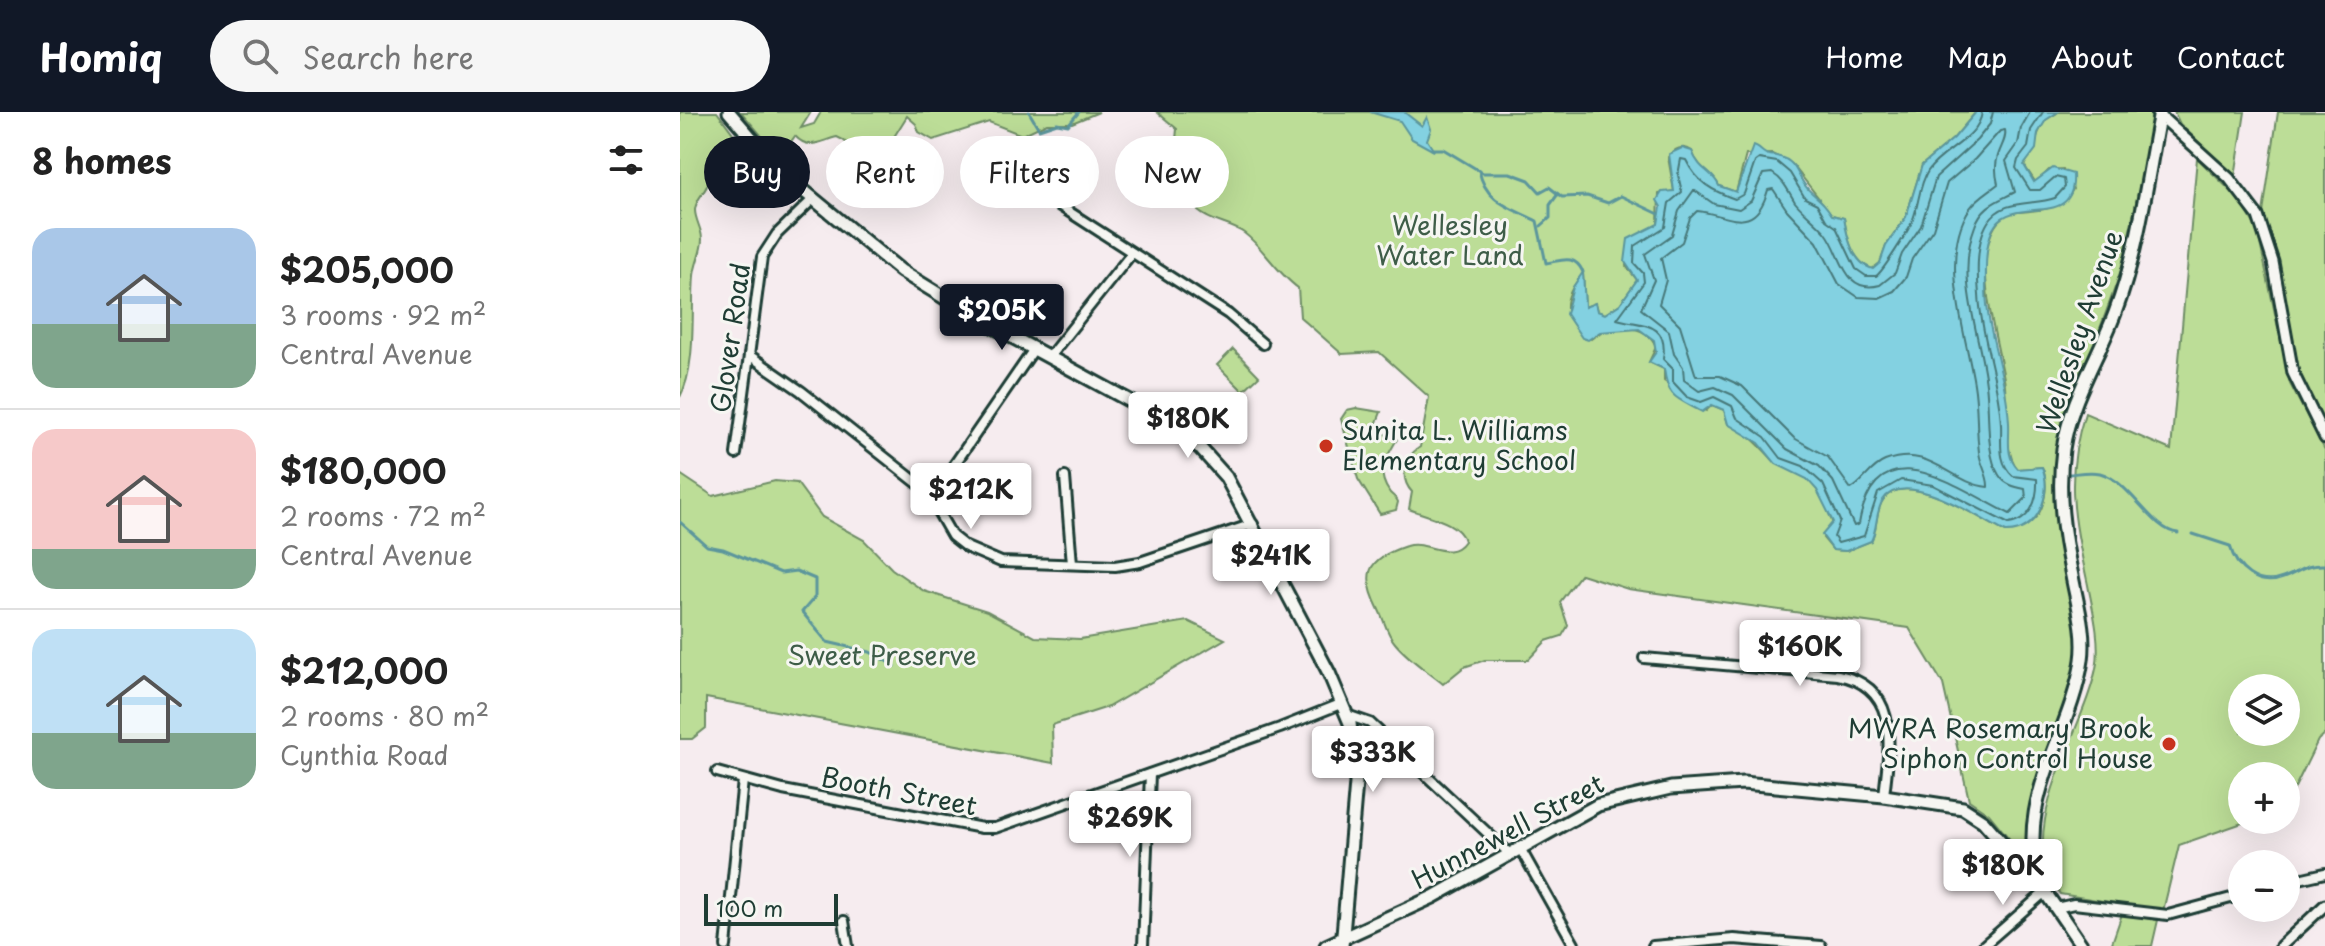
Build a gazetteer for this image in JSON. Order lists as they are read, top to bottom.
{
  "streets": {
    "main road": ["Wellesley Avenue", "Hunnewell Street"],
    "street": ["Glover Road", "Booth Street"]
  },
  "crossings": [
    ["Wellesley Avenue", "Hunnewell Street"]
  ],
  "parks": ["Wellesley Water Land", "Sweet Preserve"],
  "places": ["Sunita L. Williams Elementary School", "MWRA Rosemary Brook Siphon Control House"],
  "scale_bar": "100 m",
  "page": {
    "header": "Homiq",
    "search": "Search here",
    "nav": [
      "Home",
      "Map",
      "About",
      "Contact"
    ],
    "heading": "8 homes",
    "chip": [
      "Buy",
      "Rent",
      "Filters",
      "New"
    ],
    "list": [
      {
        "name": "$205,000",
        "note": "3 rooms · 92 m² · Central Avenue"
      },
      {
        "name": "$180,000",
        "note": "2 rooms · 72 m² · Central Avenue"
      },
      {
        "name": "$212,000",
        "note": "2 rooms · 80 m² · Cynthia Road"
      }
    ],
    "price": [
      "$205K",
      "$180K",
      "$212K",
      "$241K",
      "$160K",
      "$333K",
      "$269K",
      "$180K"
    ],
    "map_buttons": ["+", "−"],
    "scale": "100 m"
  }
}
